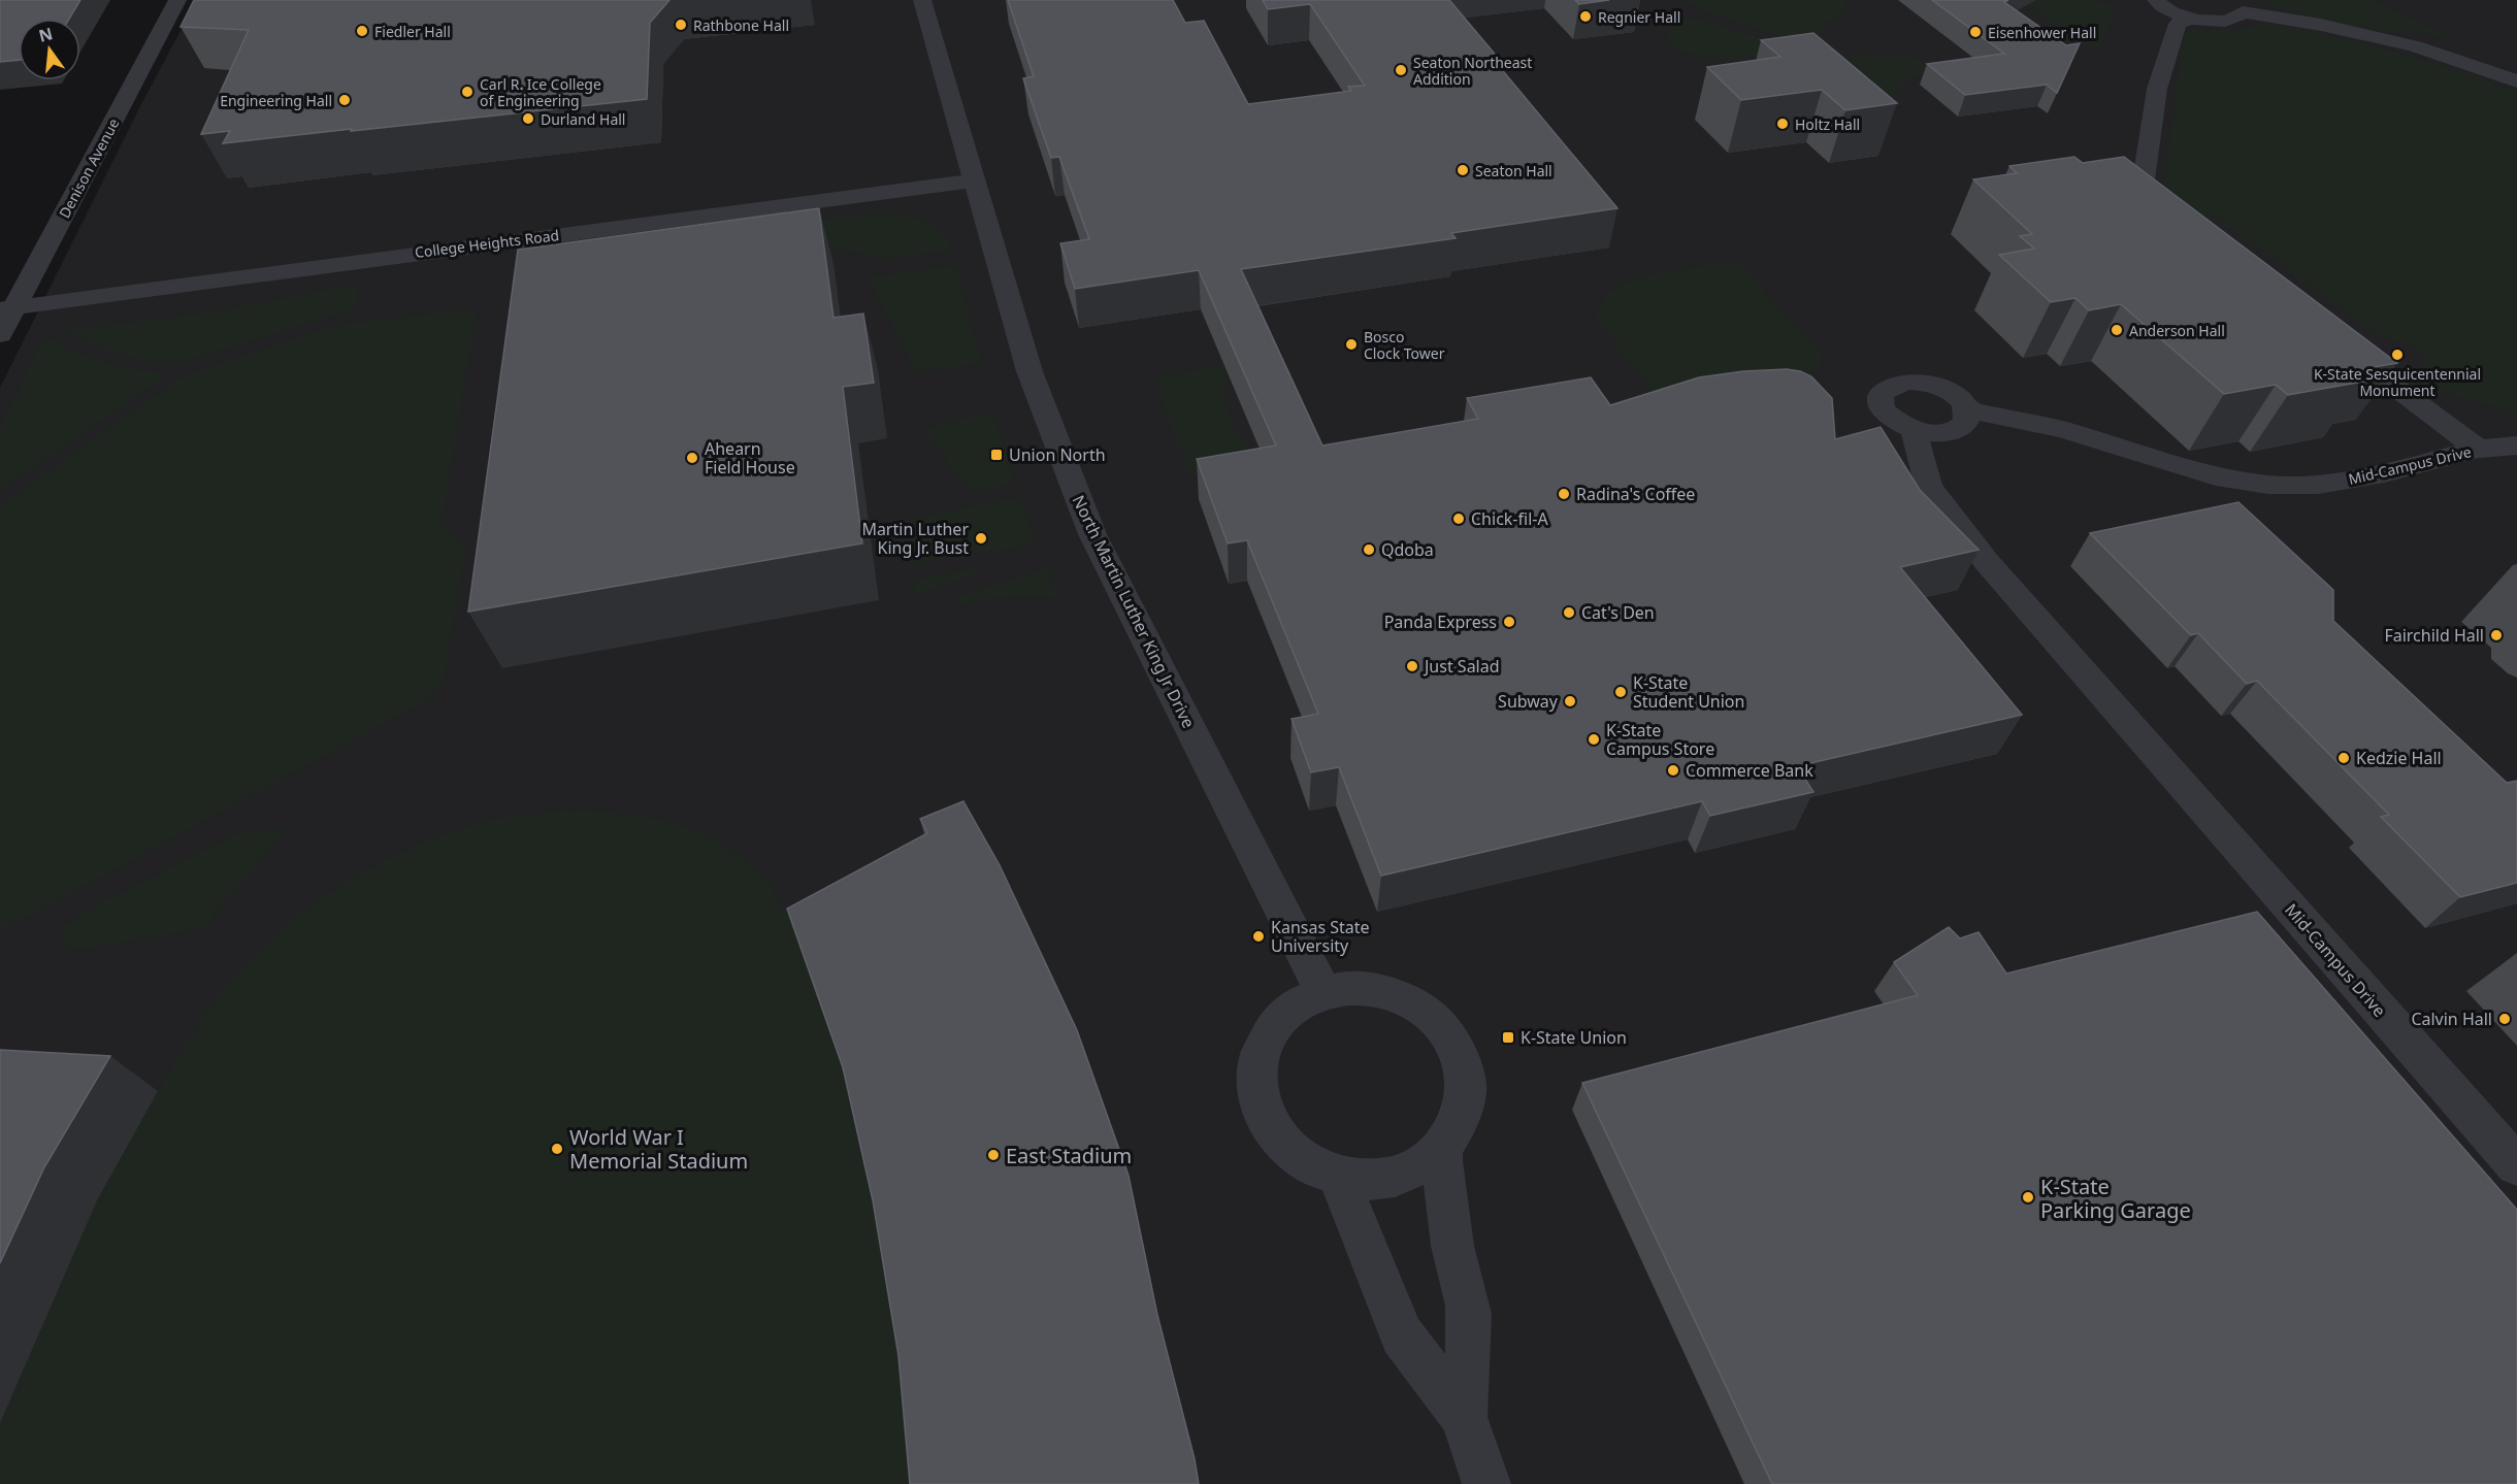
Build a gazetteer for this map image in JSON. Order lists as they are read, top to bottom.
{
  "streets": {
    "street": [
      "Denison Avenue",
      "College Heights Road",
      "Mid-Campus Drive",
      "North Martin Luther King Jr Drive"
    ]
  },
  "crossings": [
    ["Denison Avenue", "College Heights Road"],
    ["College Heights Road", "North Martin Luther King Jr Drive"]
  ],
  "places": {
    "other": [
      "Regnier Hall",
      "Rathbone Hall",
      "Fiedler Hall",
      "Eisenhower Hall",
      "Seaton Northeast Addition",
      "Carl R. Ice College of Engineering",
      "Engineering Hall",
      "Durland Hall",
      "Holtz Hall",
      "Seaton Hall",
      "Anderson Hall",
      "Bosco Clock Tower",
      "K-State Sesquicentennial Monument",
      "Ahearn Field House",
      "Radina's Coffee",
      "Chick-fil-A",
      "Martin Luther King Jr. Bust",
      "Qdoba",
      "Cat's Den",
      "Panda Express",
      "Fairchild Hall",
      "Just Salad",
      "K-State Student Union",
      "Subway",
      "K-State Campus Store",
      "Kedzie Hall",
      "Commerce Bank",
      "Kansas State University",
      "Calvin Hall",
      "World War I Memorial Stadium",
      "East Stadium",
      "K-State Parking Garage"
    ],
    "transit": ["Union North", "K-State Union"]
  },
  "north": "top"
}
